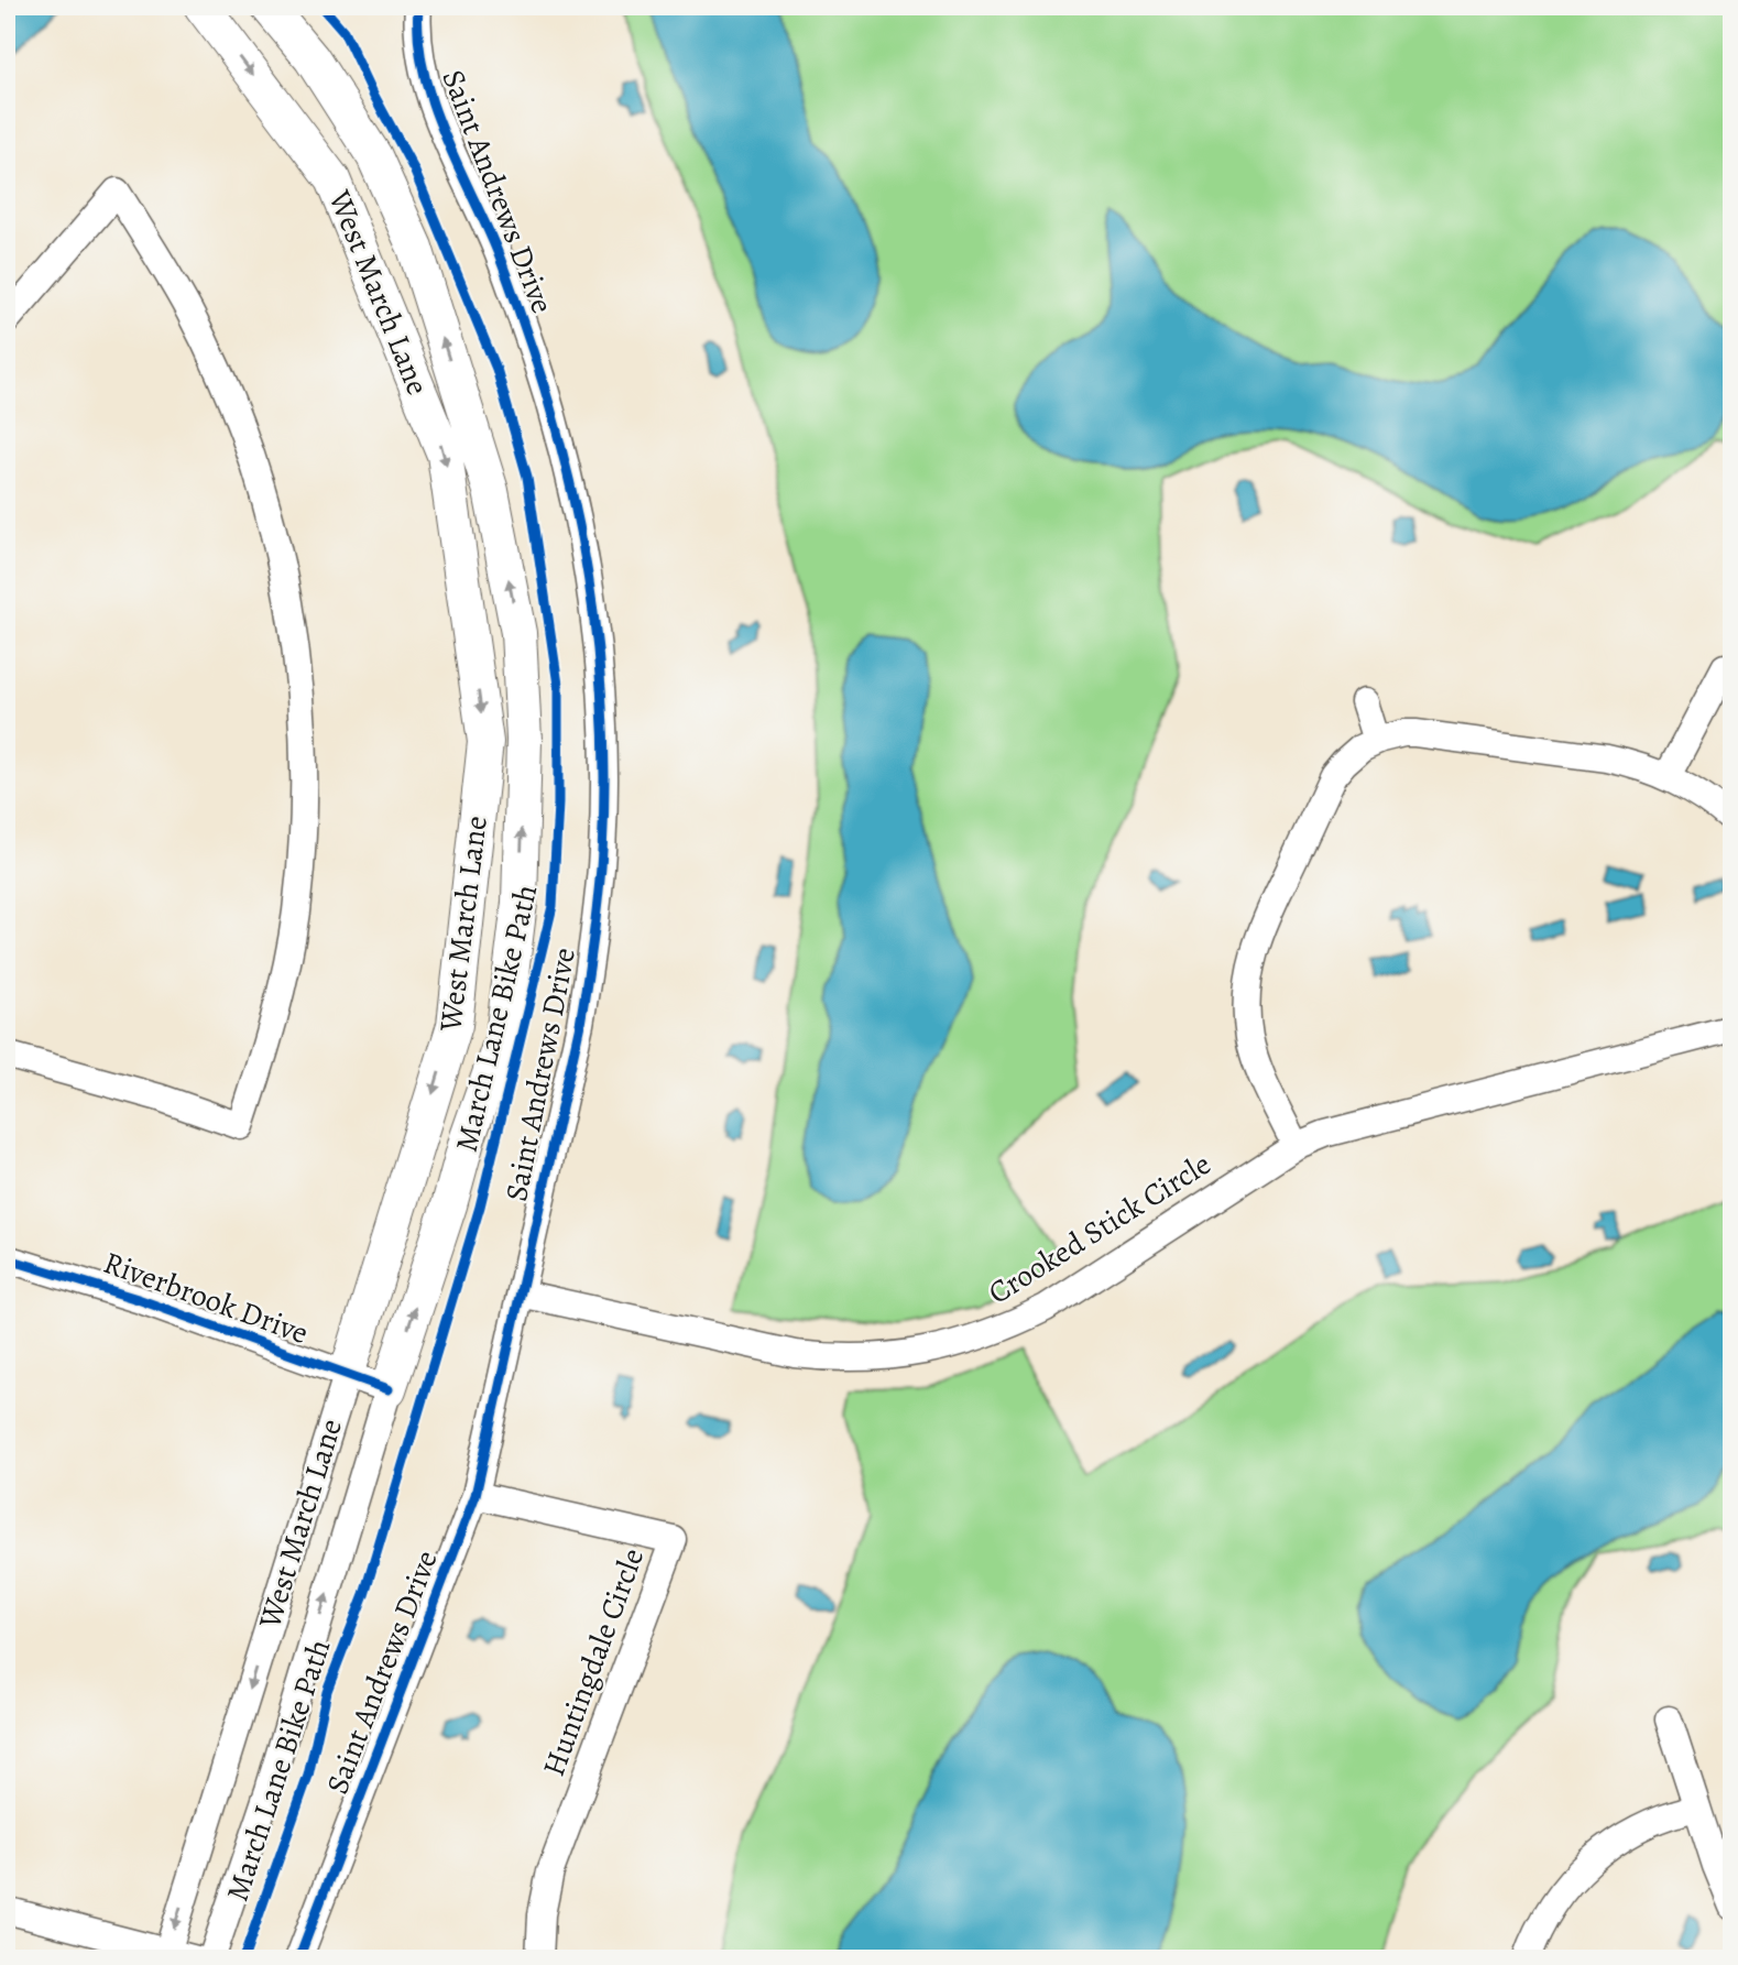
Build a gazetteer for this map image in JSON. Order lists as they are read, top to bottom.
{
  "streets": {
    "main road": ["West March Lane"],
    "street": [
      "Saint Andrews Drive",
      "Crooked Stick Circle",
      "Riverbrook Drive",
      "Huntingdale Circle"
    ],
    "cycle path": ["March Lane Bike Path"]
  },
  "crossings": [
    ["Saint Andrews Drive", "Crooked Stick Circle"],
    ["Saint Andrews Drive", "Huntingdale Circle"],
    ["West March Lane", "Riverbrook Drive"]
  ]
}
